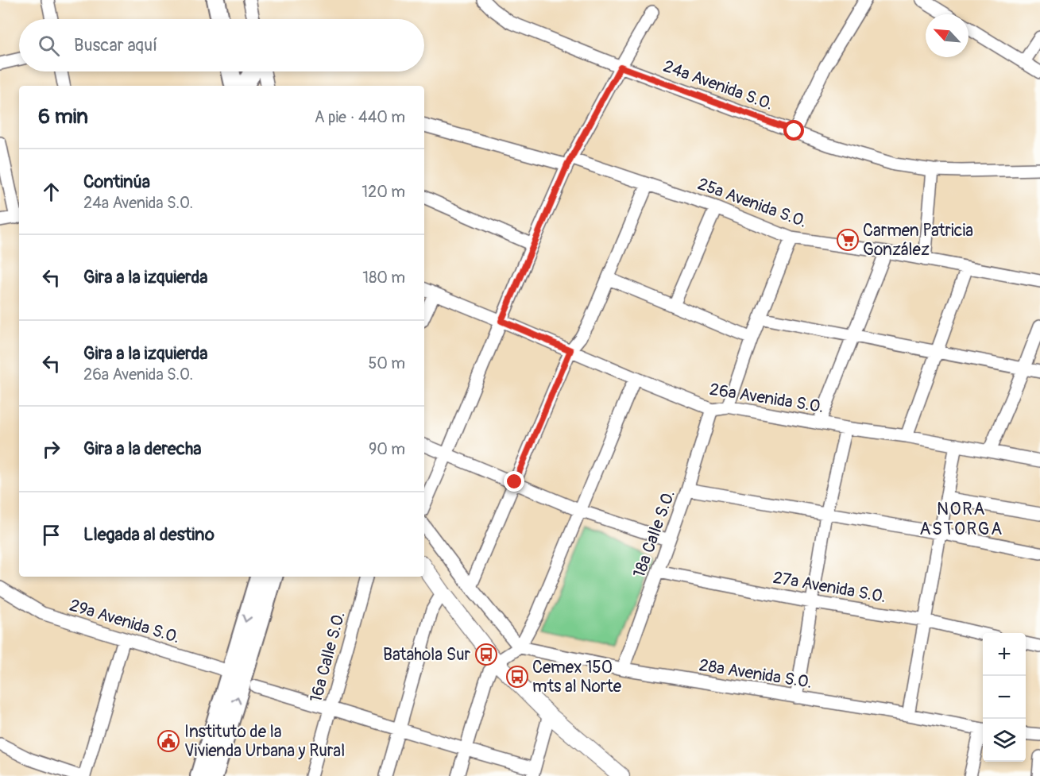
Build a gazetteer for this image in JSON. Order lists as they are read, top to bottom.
{
  "streets": {
    "street": [
      "24a Avenida S.O.",
      "25a Avenida S.O.",
      "26a Avenida S.O.",
      "18a Calle S.O.",
      "27a Avenida S.O.",
      "29a Avenida S.O.",
      "16a Calle S.O.",
      "28a Avenida S.O."
    ]
  },
  "crossings": [
    ["26a Avenida S.O.", "18a Calle S.O."],
    ["18a Calle S.O.", "27a Avenida S.O."],
    ["18a Calle S.O.", "28a Avenida S.O."],
    ["29a Avenida S.O.", "16a Calle S.O."]
  ],
  "districts": ["NORA ASTORGA"],
  "places": {
    "supermarket": ["Carmen Patricia González"],
    "bus stop": ["Batahola Sur", "Cemex 150 mts al Norte"],
    "public building": ["Instituto de la Vivienda Urbana y Rural"]
  },
  "north": "top left",
  "page": {
    "search": "Buscar aquí",
    "heading": ["6 min", "A pie · 440 m"],
    "list": [
      ["Continúa", "24a Avenida S.O.", "120 m"],
      ["Gira a la izquierda", "180 m"],
      ["Gira a la izquierda", "26a Avenida S.O.", "50 m"],
      ["Gira a la derecha", "90 m"],
      "Llegada al destino"
    ],
    "map_buttons": ["+", "−"]
  }
}
